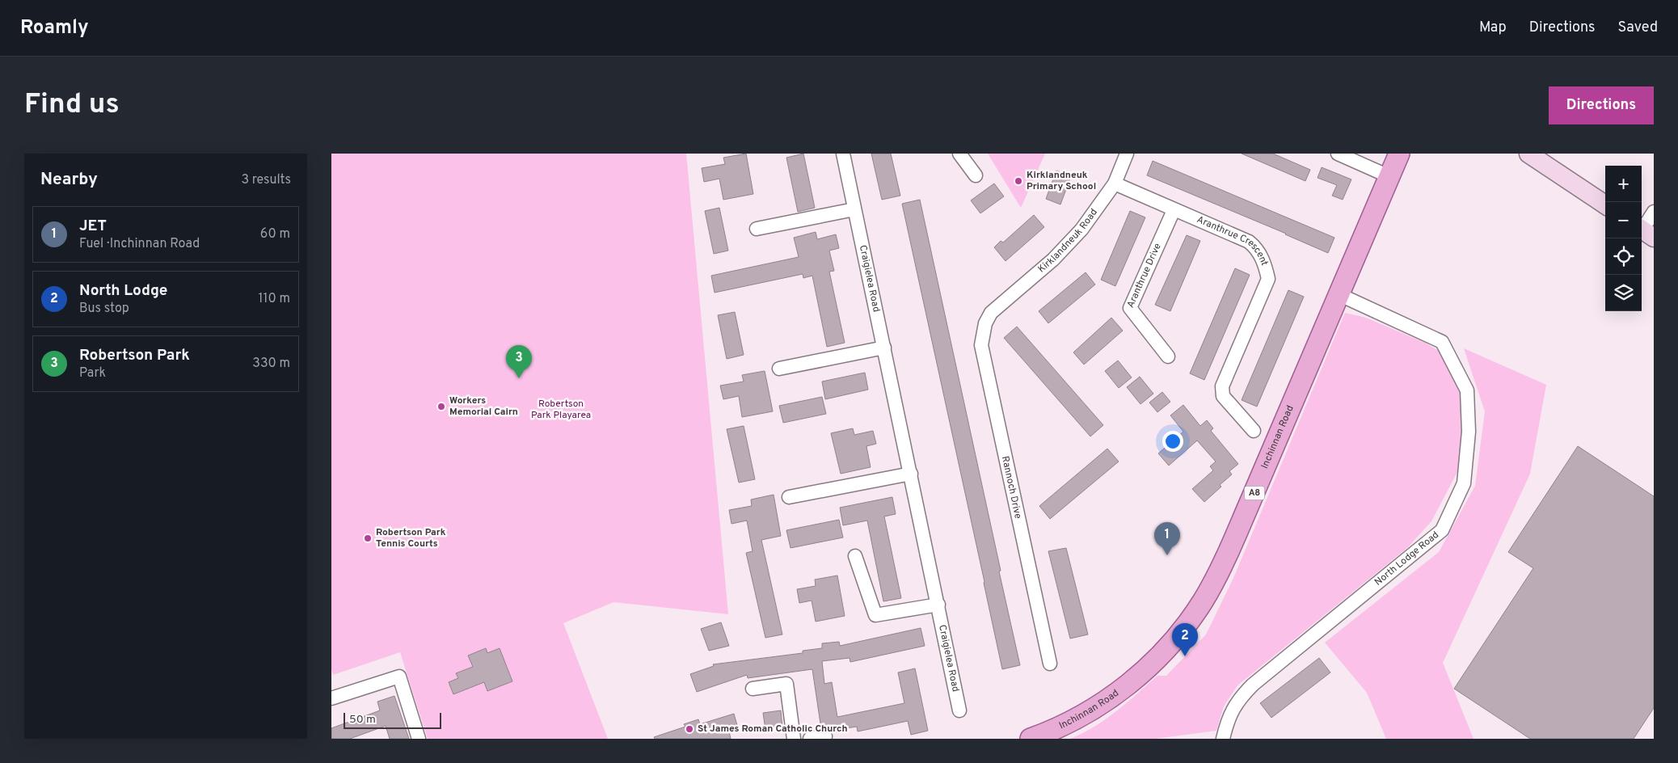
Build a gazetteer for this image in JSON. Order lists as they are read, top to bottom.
{
  "streets": {
    "main road": ["Inchinnan Road", "A8"],
    "street": [
      "Kirklandneuk Road",
      "Aranthrue Crescent",
      "Aranthrue Drive",
      "Craigielea Road",
      "Rannoch Drive",
      "North Lodge Road"
    ]
  },
  "crossings": [
    ["Kirklandneuk Road", "Aranthrue Crescent"],
    ["Kirklandneuk Road", "Rannoch Drive"],
    ["Aranthrue Crescent", "Aranthrue Drive"],
    ["Inchinnan Road", "North Lodge Road"]
  ],
  "parks": ["Robertson Park Playarea"],
  "places": [
    "Kirklandneuk Primary School",
    "Workers Memorial Cairn",
    "Robertson Park Tennis Courts",
    "St James Roman Catholic Church"
  ],
  "scale_bar": "50 m",
  "page": {
    "header": "Roamly",
    "nav": ["Map", "Directions", "Saved"],
    "buttons": "Directions",
    "title": "Find us",
    "heading": ["Nearby", "3 results"],
    "map_buttons": ["+", "−"],
    "list": [
      {
        "mark": "1",
        "name": "JET",
        "note": "Fuel · Inchinnan Road",
        "value": "60 m"
      },
      {
        "mark": "2",
        "name": "North Lodge",
        "note": "Bus stop",
        "value": "110 m"
      },
      {
        "mark": "3",
        "name": "Robertson Park",
        "note": "Park",
        "value": "330 m"
      }
    ],
    "pins": ["3", "1", "2"],
    "scale": "50 m"
  }
}
